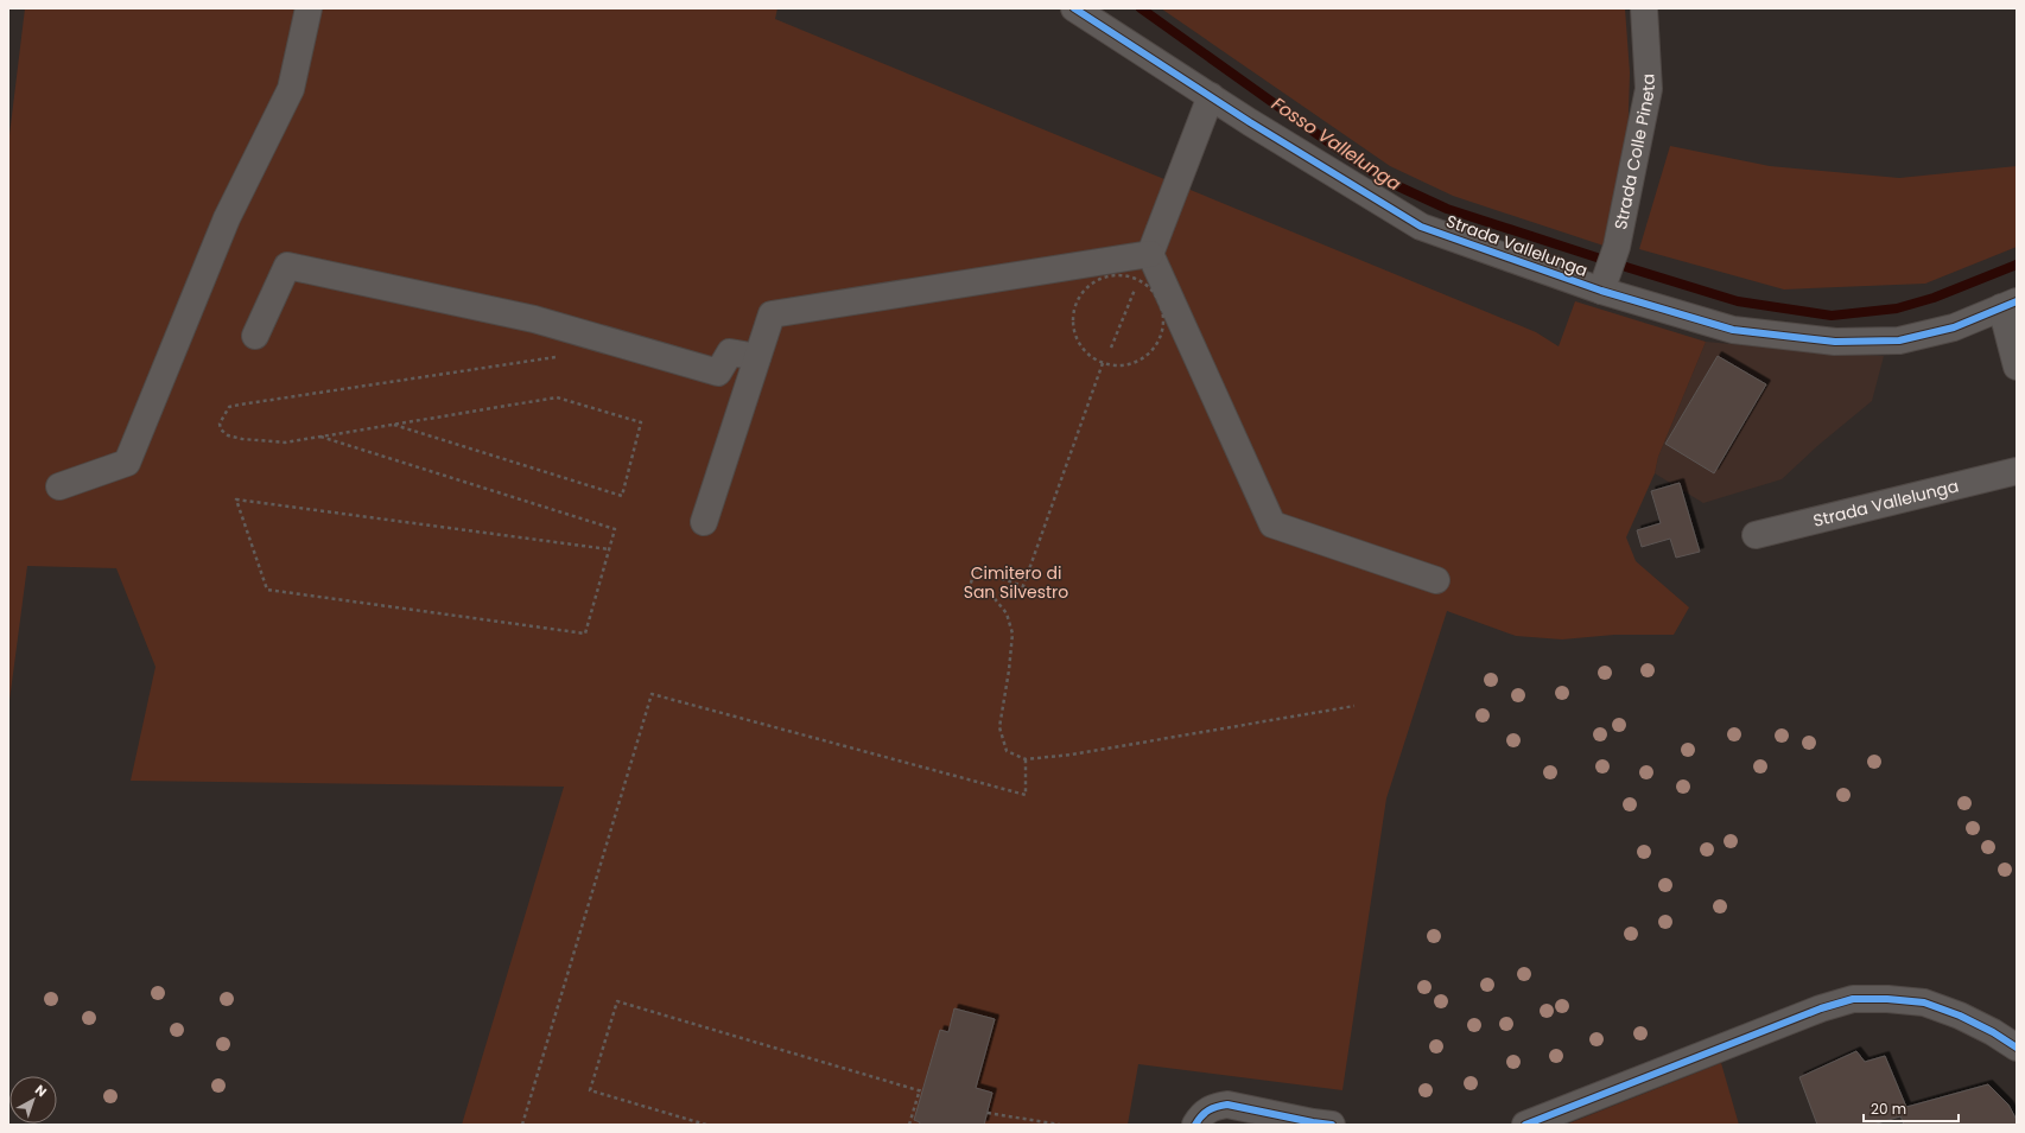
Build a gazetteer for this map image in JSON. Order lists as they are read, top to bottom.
{
  "streets": {
    "street": ["Strada Colle Pineta", "Strada Vallelunga"]
  },
  "crossings": [
    ["Strada Colle Pineta", "Strada Vallelunga"]
  ],
  "water": ["Fosso Vallelunga"],
  "parks": ["Cimitero di San Silvestro"],
  "scale_bar": "20 m",
  "north": "top right"
}
